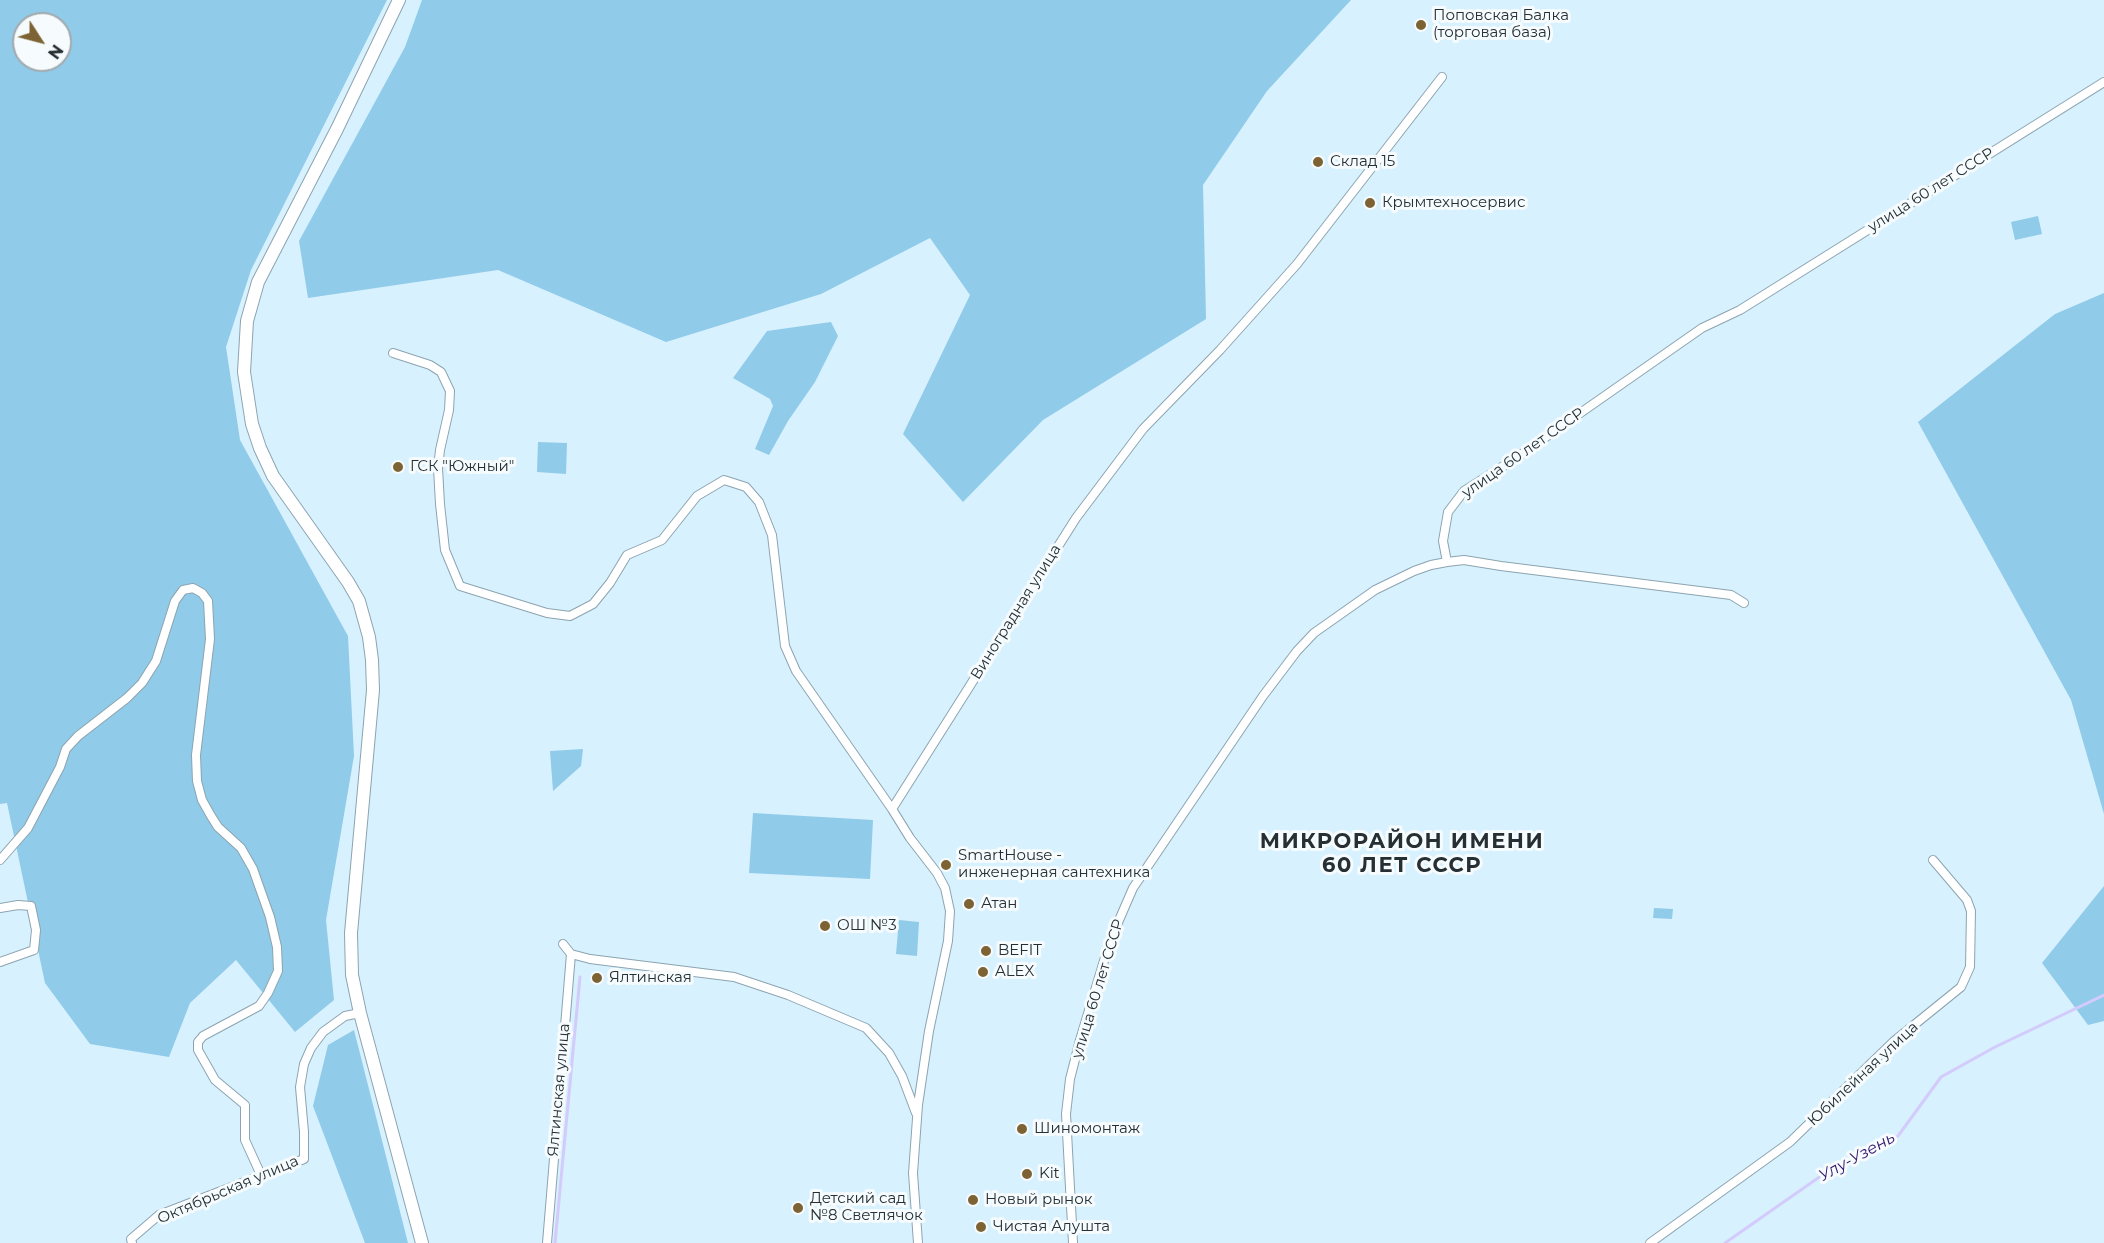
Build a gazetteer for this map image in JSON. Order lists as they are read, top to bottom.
{
  "streets": {
    "street": [
      "улица 60 лет СССР",
      "Виноградная улица",
      "Юбилейная улица",
      "Ялтинская улица",
      "Октябрьская улица"
    ]
  },
  "districts": ["МИКРОРАЙОН ИМЕНИ 60 ЛЕТ СССР"],
  "water": ["Улу-Узень"],
  "places": [
    "Поповская Балка (торговая база)",
    "Склад 15",
    "Крымтехносервис",
    "ГСК \"Южный\"",
    "SmartHouse - инженерная сантехника",
    "Атан",
    "ОШ №3",
    "BEFIT",
    "ALEX",
    "Ялтинская",
    "Шиномонтаж",
    "Kit",
    "Новый рынок",
    "Детский сад №8 Светлячок",
    "Чистая Алушта"
  ],
  "north": "bottom right"
}
